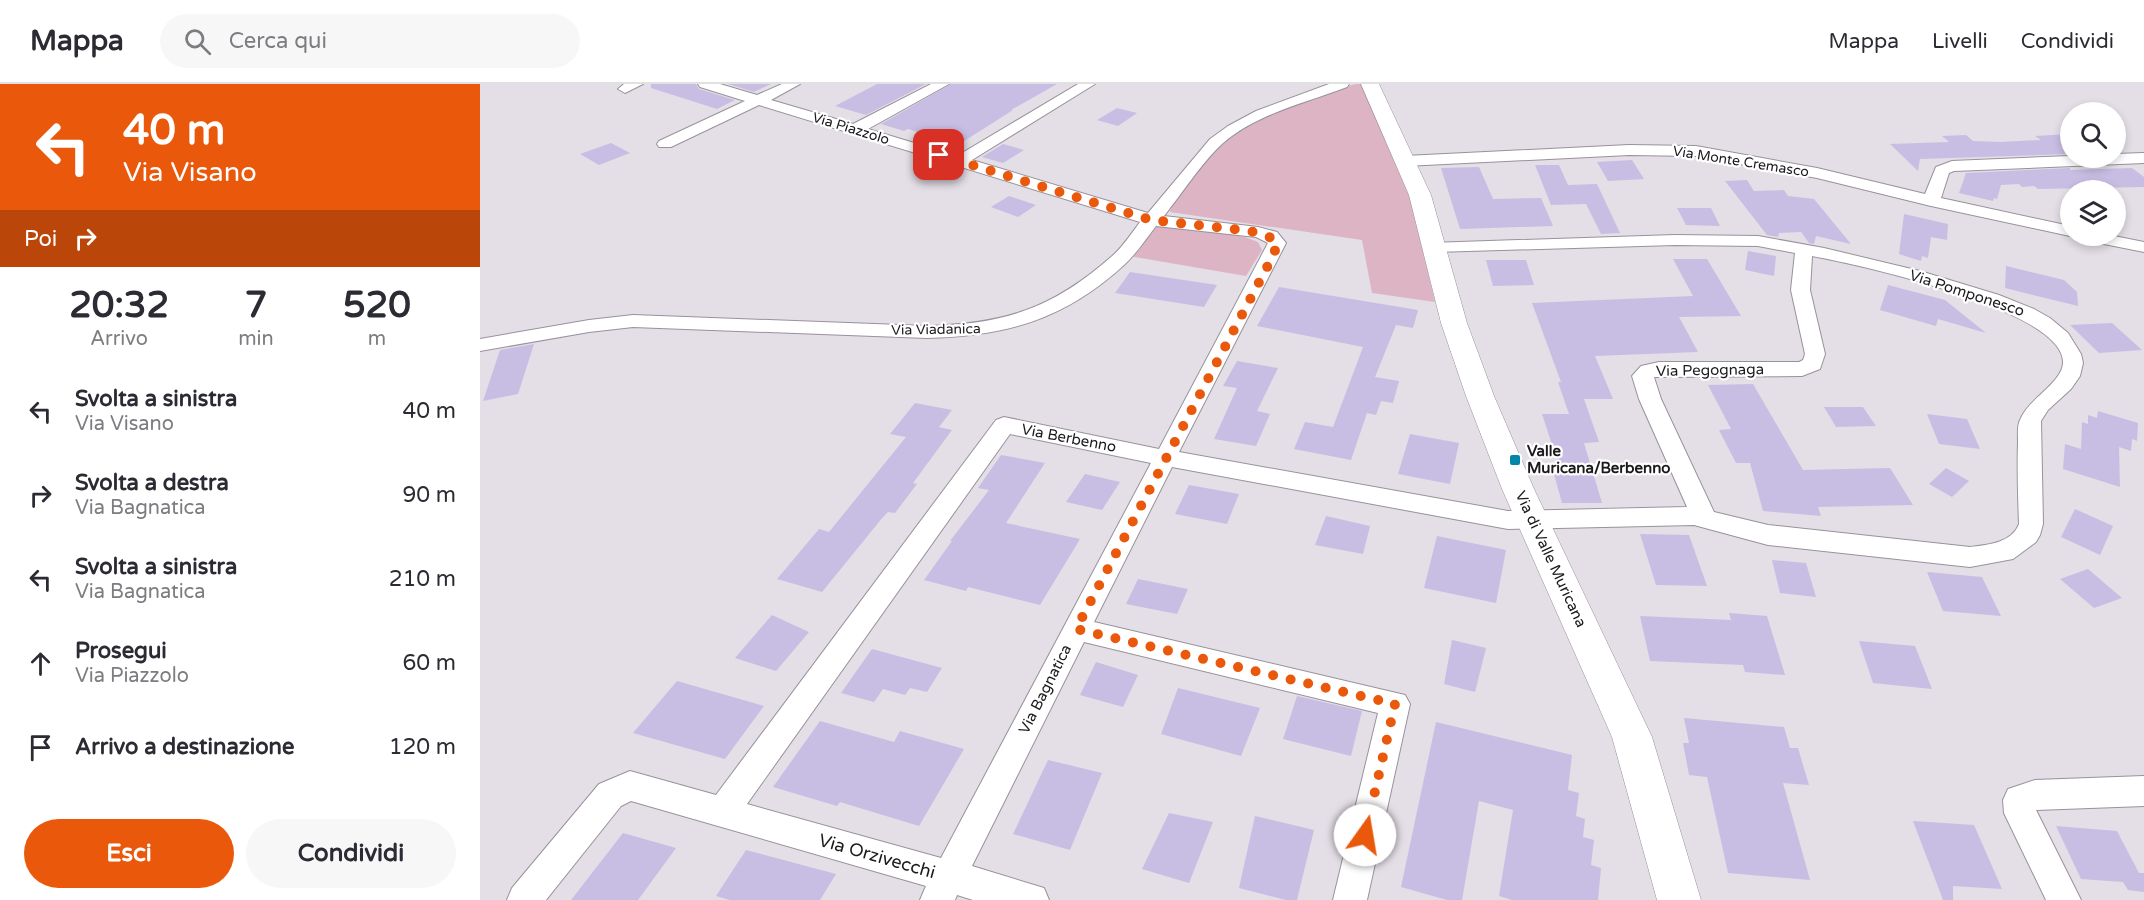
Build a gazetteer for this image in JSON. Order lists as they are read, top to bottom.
{
  "streets": {
    "street": [
      "Via Piazzolo",
      "Via Monte Cremasco",
      "Via Pomponesco",
      "Via Viadanica",
      "Via Pegognaga",
      "Via Berbenno",
      "Via di Valle Muricana",
      "Via Bagnatica",
      "Via Orzivecchi"
    ]
  },
  "crossings": [
    ["Via Piazzolo", "Via Viadanica"],
    ["Via Piazzolo", "Via Bagnatica"],
    ["Via Monte Cremasco", "Via di Valle Muricana"],
    ["Via Pomponesco", "Via Pegognaga"],
    ["Via Pomponesco", "Via Berbenno"],
    ["Via Pomponesco", "Via di Valle Muricana"],
    ["Via Viadanica", "Via Bagnatica"],
    ["Via Berbenno", "Via di Valle Muricana"],
    ["Via Berbenno", "Via Bagnatica"],
    ["Via Berbenno", "Via Orzivecchi"],
    ["Via Bagnatica", "Via Orzivecchi"]
  ],
  "places": {
    "transit": ["Valle Muricana/Berbenno"]
  },
  "page": {
    "header": "Mappa",
    "search": "Cerca qui",
    "nav": ["Mappa", "Livelli", "Condividi"],
    "turn": ["40 m", "Via Visano"],
    "then": "Poi",
    "eta": [
      "20:32",
      "Arrivo",
      "7",
      "min",
      "520",
      "m"
    ],
    "list": [
      {
        "name": "Svolta a sinistra",
        "note": "Via Visano",
        "value": "40 m"
      },
      {
        "name": "Svolta a destra",
        "note": "Via Bagnatica",
        "value": "90 m"
      },
      {
        "name": "Svolta a sinistra",
        "note": "Via Bagnatica",
        "value": "210 m"
      },
      {
        "name": "Prosegui",
        "note": "Via Piazzolo",
        "value": "60 m"
      },
      {
        "name": "Arrivo a destinazione",
        "value": "120 m"
      }
    ],
    "buttons": ["Esci", "Condividi"]
  }
}
